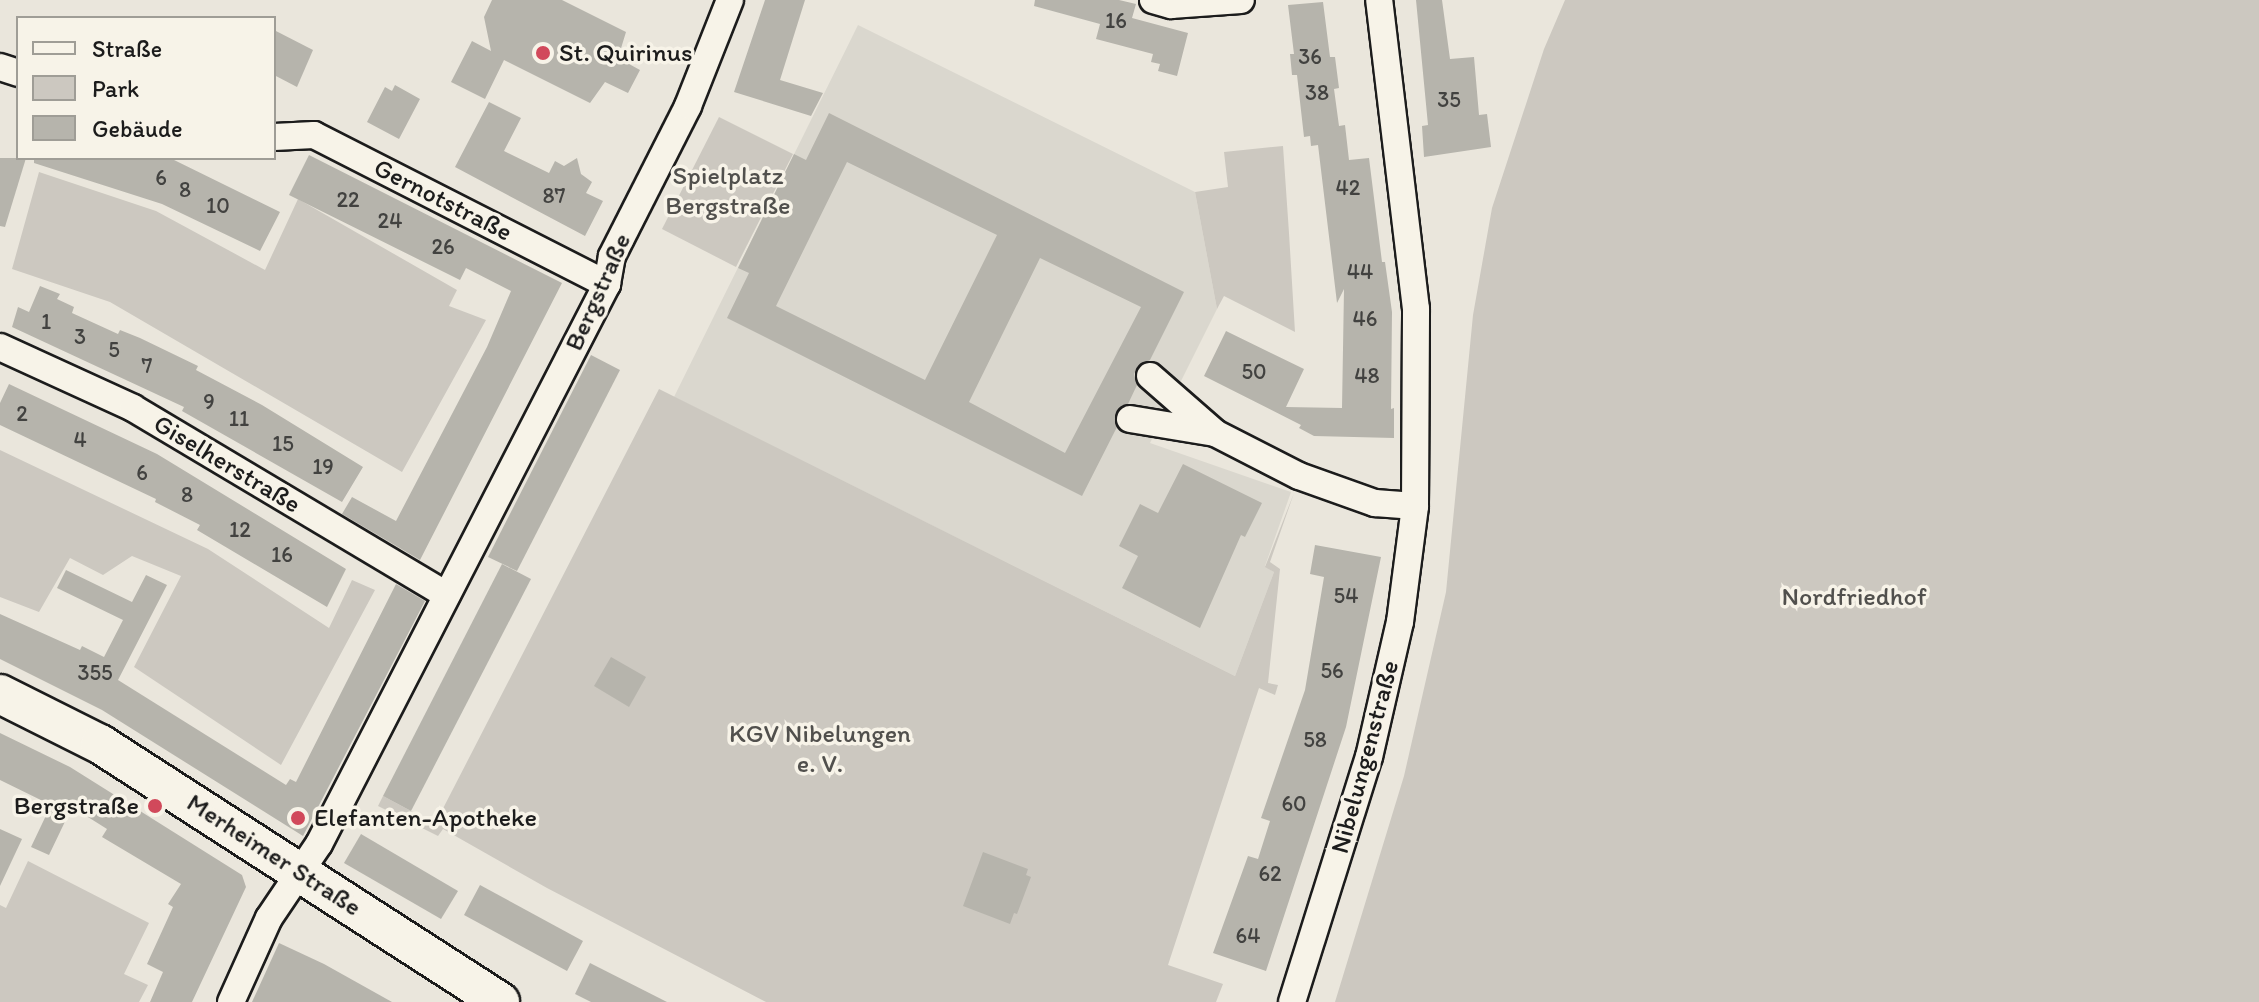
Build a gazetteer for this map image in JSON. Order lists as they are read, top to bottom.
{
  "streets": {
    "main road": ["Merheimer Straße"],
    "street": [
      "Gernotstraße",
      "Bergstraße",
      "Giselherstraße",
      "Nibelungenstraße"
    ]
  },
  "crossings": [
    ["Gernotstraße", "Bergstraße"],
    ["Bergstraße", "Giselherstraße"],
    ["Bergstraße", "Merheimer Straße"]
  ],
  "parks": ["Spielplatz Bergstraße", "Nordfriedhof", "KGV Nibelungen e. V."],
  "places": ["St. Quirinus", "Bergstraße", "Elefanten-Apotheke"],
  "house_numbers": [
    "16",
    "36",
    "38",
    "35",
    "6",
    "42",
    "8",
    "87",
    "22",
    "10",
    "24",
    "26",
    "44",
    "46",
    "1",
    "3",
    "5",
    "7",
    "50",
    "48",
    "9",
    "2",
    "11",
    "4",
    "15",
    "19",
    "6",
    "8",
    "12",
    "16",
    "54",
    "56",
    "355",
    "58",
    "60",
    "62",
    "64"
  ],
  "legend": ["Straße", "Park", "Gebäude"]
}
